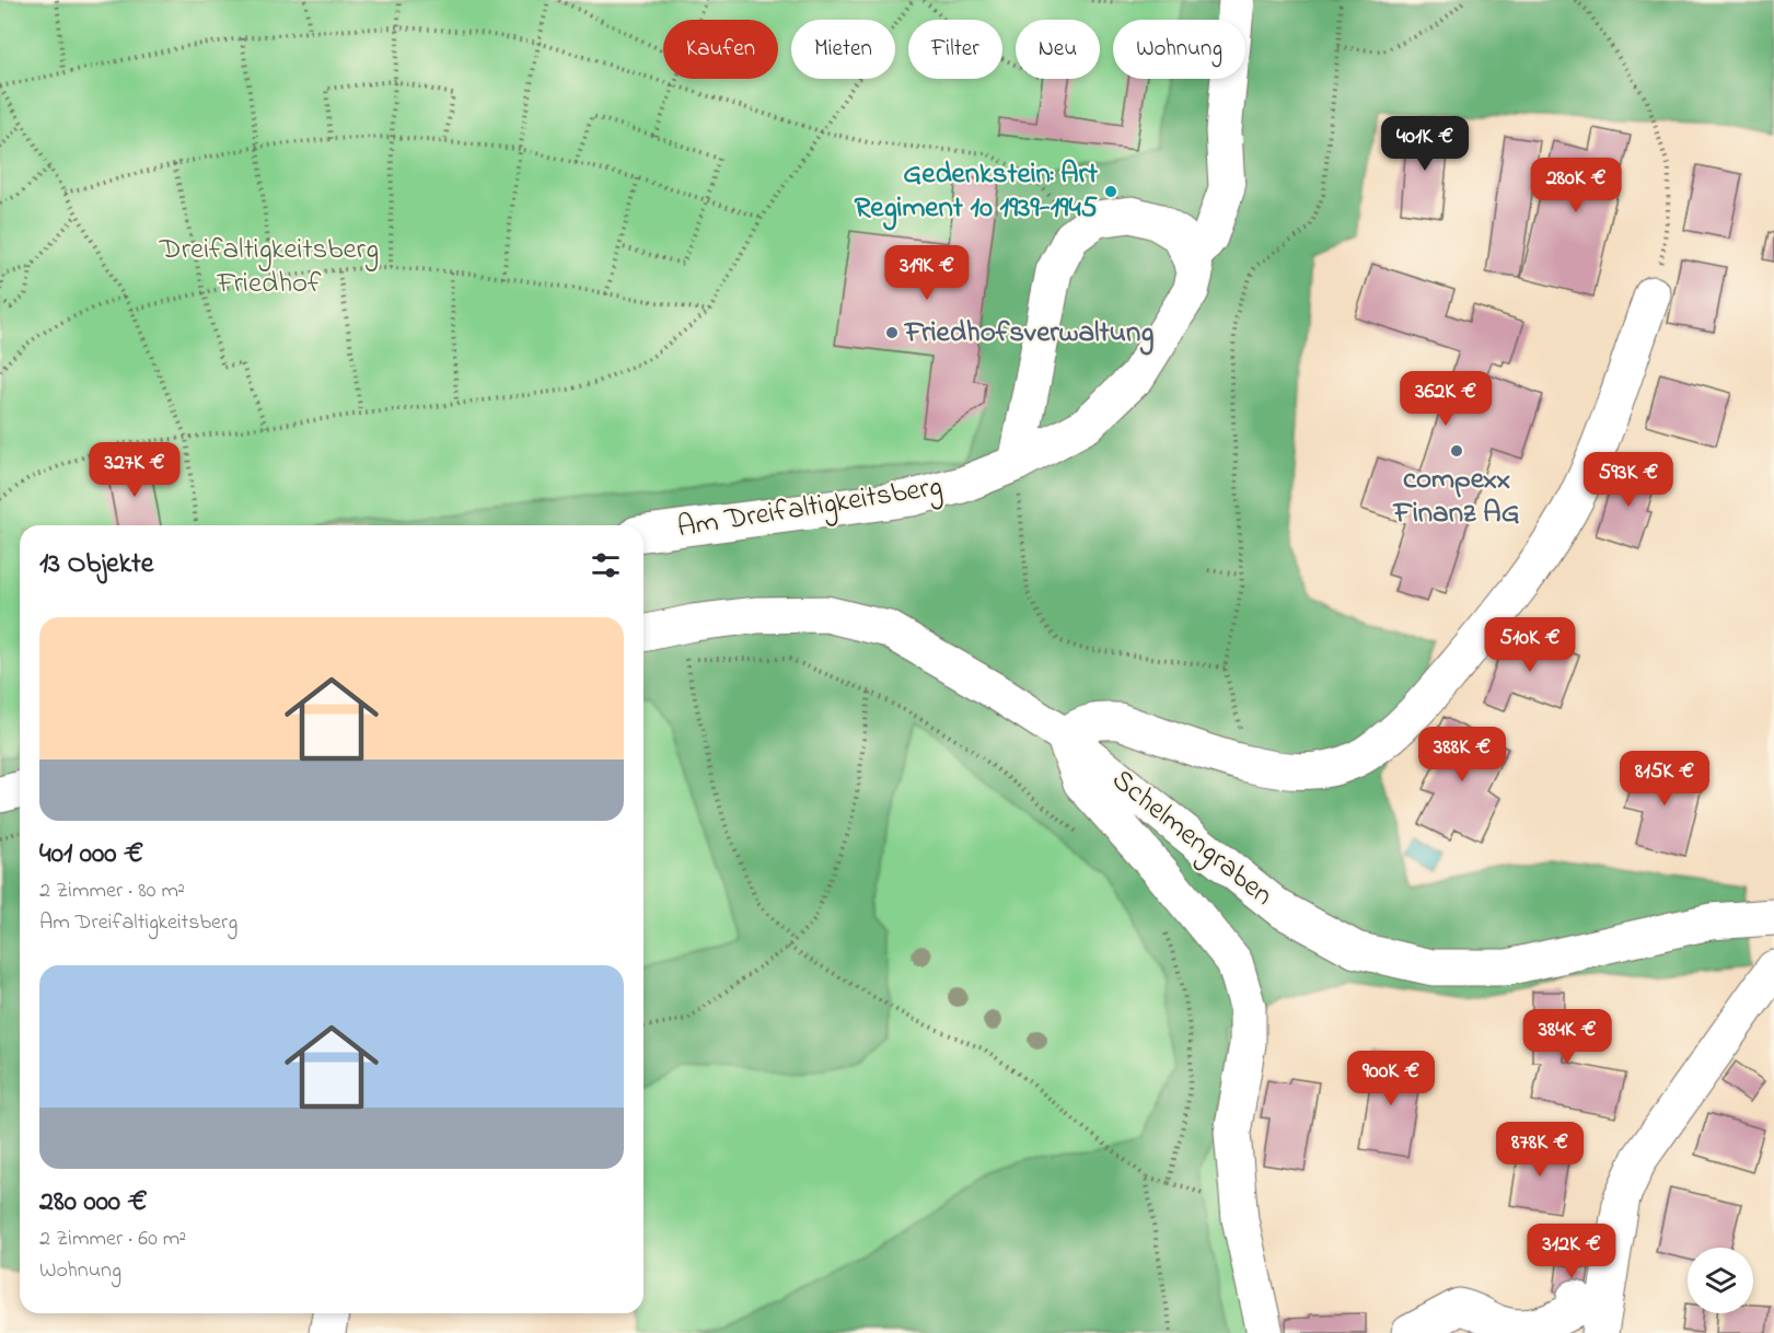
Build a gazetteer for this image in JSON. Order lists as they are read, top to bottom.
{
  "streets": {
    "street": ["Am Dreifaltigkeitsberg", "Schelmengraben"]
  },
  "parks": ["Dreifaltigkeitsberg Friedhof"],
  "places": ["Gedenkstein: Art Regiment 10 1939-1945", "Friedhofsverwaltung", "compexx Finanz AG"],
  "page": {
    "chip": [
      "Kaufen",
      "Mieten",
      "Filter",
      "Neu",
      "Wohnung"
    ],
    "price": [
      "401K €",
      "280K €",
      "319K €",
      "362K €",
      "327K €",
      "593K €",
      "510K €",
      "388K €",
      "815K €",
      "384K €",
      "900K €",
      "878K €",
      "312K €"
    ],
    "heading": "13 Objekte",
    "list": [
      {
        "name": "401 000 €",
        "note": "2 Zimmer · 80 m² · Am Dreifaltigkeitsberg"
      },
      {
        "name": "280 000 €",
        "note": "2 Zimmer · 60 m² · Wohnung"
      }
    ]
  }
}
